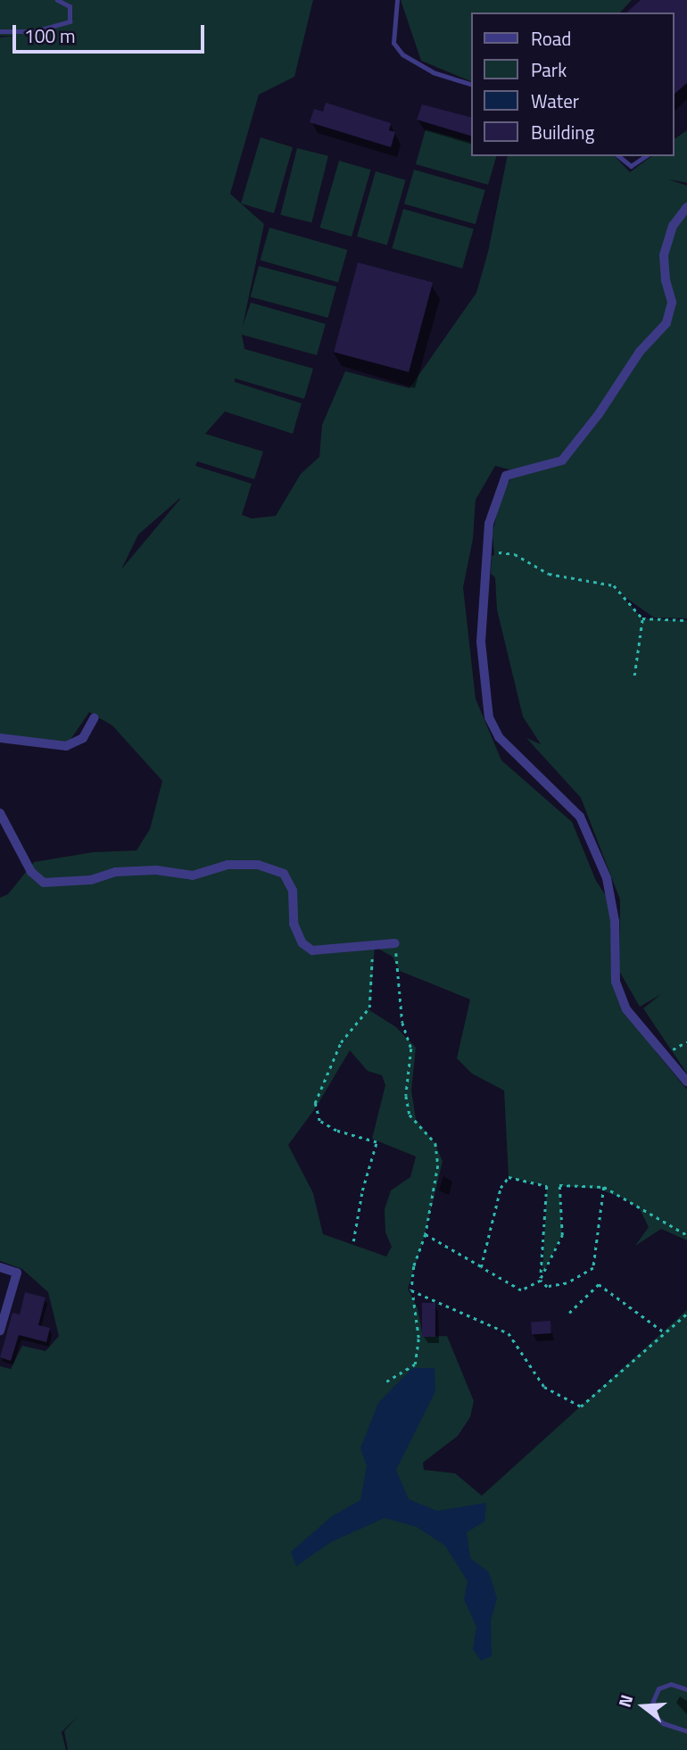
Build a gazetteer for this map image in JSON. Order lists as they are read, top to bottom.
{
  "legend": [
    "Road",
    "Park",
    "Water",
    "Building"
  ],
  "scale_bar": "100 m",
  "north": "left"
}
